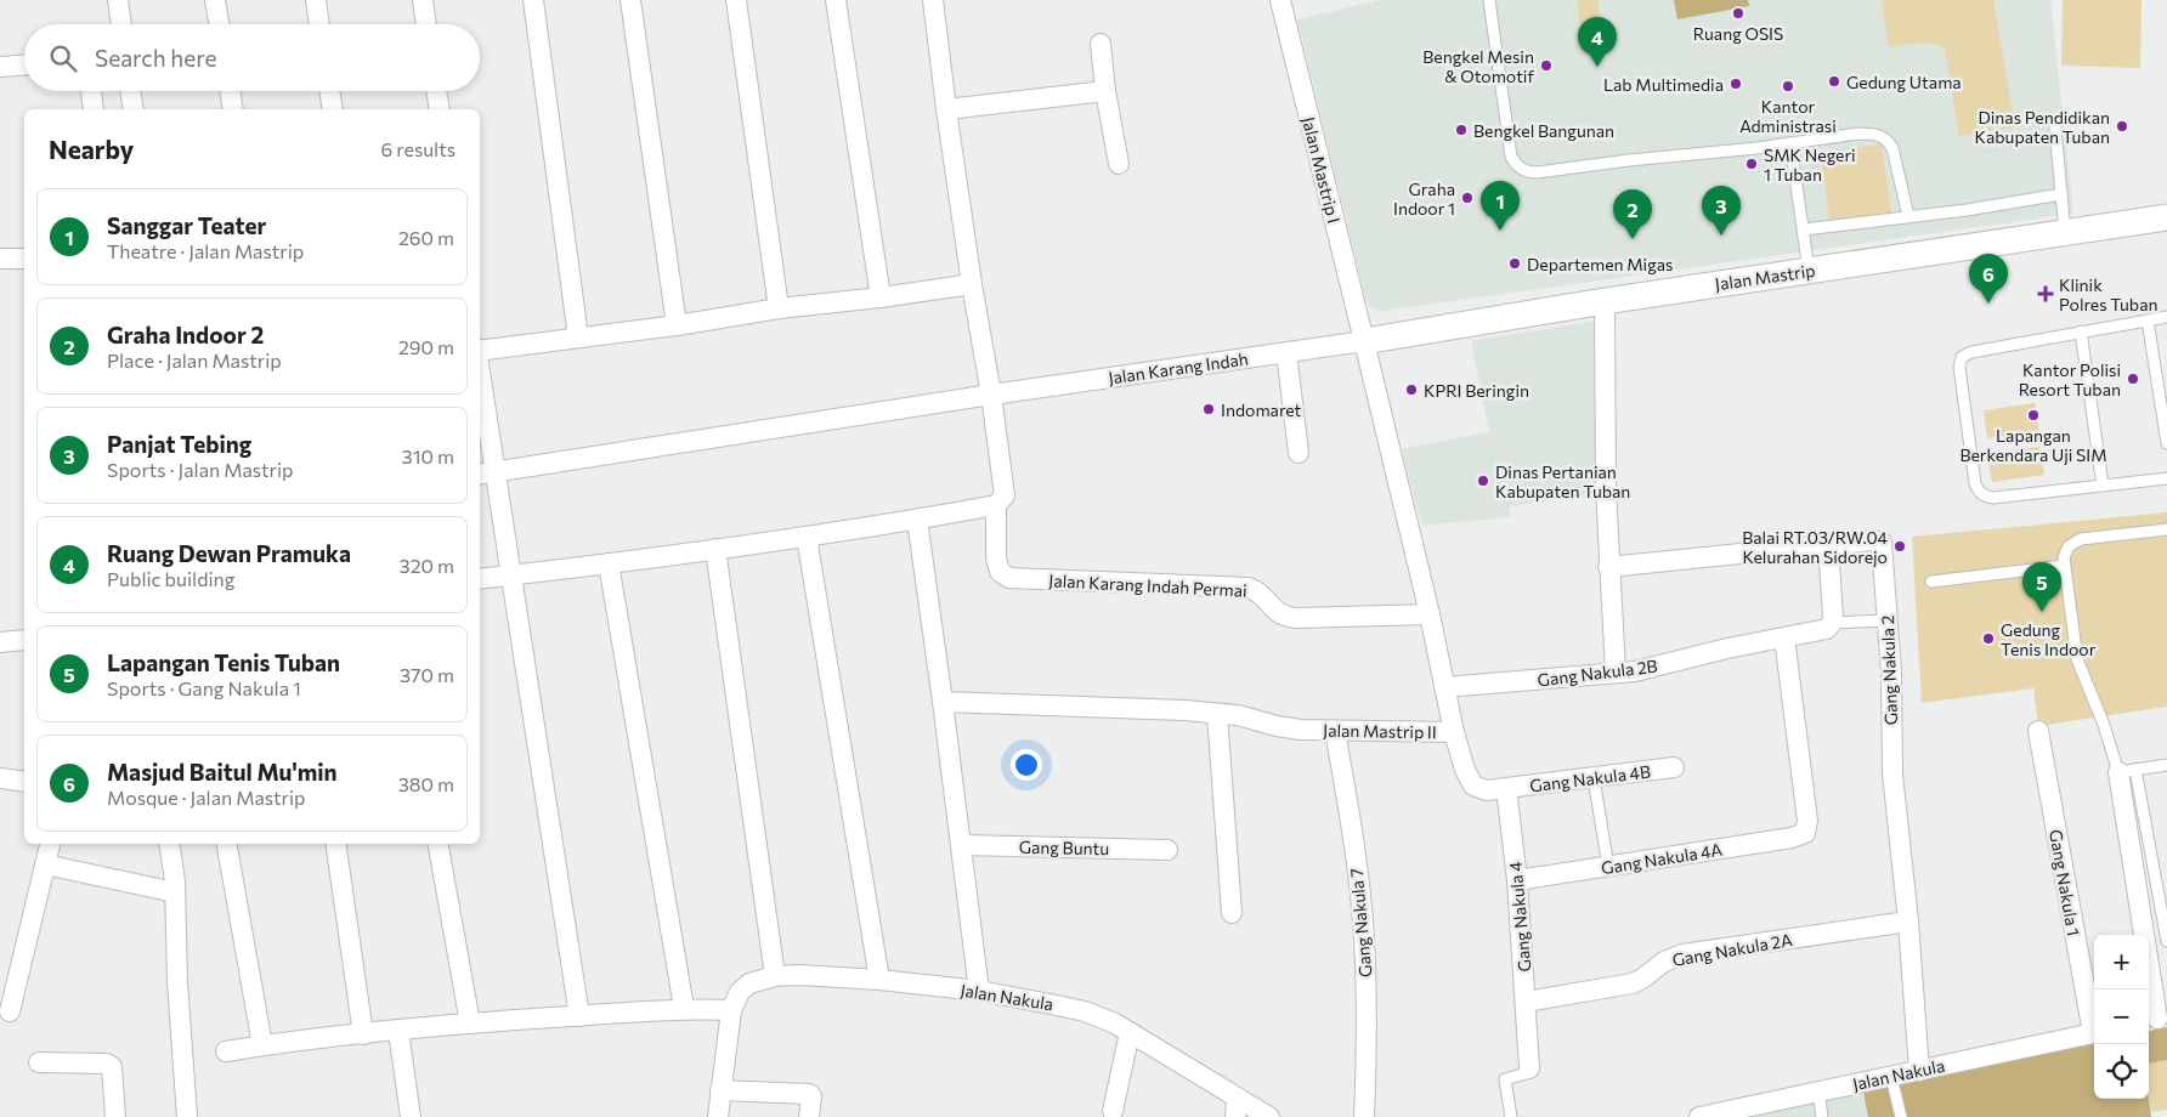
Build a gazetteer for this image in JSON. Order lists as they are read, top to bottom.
{
  "streets": {
    "street": [
      "Jalan Mastrip I",
      "Jalan Mastrip",
      "Jalan Karang Indah",
      "Jalan Karang Indah Permai",
      "Gang Nakula 2",
      "Gang Nakula 2B",
      "Jalan Mastrip II",
      "Gang Nakula 4B",
      "Gang Buntu",
      "Gang Nakula 4A",
      "Gang Nakula 1",
      "Gang Nakula 4",
      "Gang Nakula 7",
      "Gang Nakula 2A",
      "Jalan Nakula"
    ]
  },
  "crossings": [
    ["Jalan Mastrip I", "Jalan Mastrip"],
    ["Jalan Mastrip I", "Jalan Karang Indah"],
    ["Jalan Mastrip I", "Jalan Mastrip II"],
    ["Jalan Mastrip", "Jalan Karang Indah"],
    ["Jalan Mastrip", "Jalan Mastrip II"],
    ["Jalan Karang Indah", "Jalan Karang Indah Permai"],
    ["Jalan Karang Indah", "Jalan Mastrip II"],
    ["Jalan Karang Indah Permai", "Jalan Mastrip II"],
    ["Gang Nakula 2", "Gang Nakula 2A"],
    ["Gang Nakula 2", "Jalan Nakula"],
    ["Gang Nakula 2B", "Jalan Mastrip II"],
    ["Gang Nakula 2B", "Gang Nakula 4A"],
    ["Jalan Mastrip II", "Gang Nakula 7"],
    ["Gang Nakula 4B", "Gang Nakula 4"],
    ["Gang Nakula 4A", "Gang Nakula 4"],
    ["Gang Nakula 4", "Gang Nakula 2A"]
  ],
  "places": {
    "other": [
      "Ruang OSIS",
      "Bengkel Mesin & Otomotif",
      "Gedung Utama",
      "Lab Multimedia",
      "Kantor Administrasi",
      "Dinas Pendidikan Kabupaten Tuban",
      "Bengkel Bangunan",
      "SMK Negeri 1 Tuban",
      "Graha Indoor 1",
      "Departemen Migas",
      "Kantor Polisi Resort Tuban",
      "KPRI Beringin",
      "Indomaret",
      "Lapangan Berkendara Uji SIM",
      "Dinas Pertanian Kabupaten Tuban",
      "Balai RT.03/RW.04 Kelurahan Sidorejo",
      "Gedung Tenis Indoor"
    ],
    "health": ["Klinik Polres Tuban"]
  },
  "page": {
    "pins": [
      "4",
      "1",
      "3",
      "2",
      "6",
      "5"
    ],
    "search": "Search here",
    "heading": ["Nearby", "6 results"],
    "list": [
      {
        "mark": "1",
        "name": "Sanggar Teater",
        "note": "Theatre · Jalan Mastrip",
        "value": "260 m"
      },
      {
        "mark": "2",
        "name": "Graha Indoor 2",
        "note": "Place · Jalan Mastrip",
        "value": "290 m"
      },
      {
        "mark": "3",
        "name": "Panjat Tebing",
        "note": "Sports · Jalan Mastrip",
        "value": "310 m"
      },
      {
        "mark": "4",
        "name": "Ruang Dewan Pramuka",
        "note": "Public building",
        "value": "320 m"
      },
      {
        "mark": "5",
        "name": "Lapangan Tenis Tuban",
        "note": "Sports · Gang Nakula 1",
        "value": "370 m"
      },
      {
        "mark": "6",
        "name": "Masjud Baitul Mu'min",
        "note": "Mosque · Jalan Mastrip",
        "value": "380 m"
      }
    ],
    "map_buttons": ["+", "−"]
  }
}
